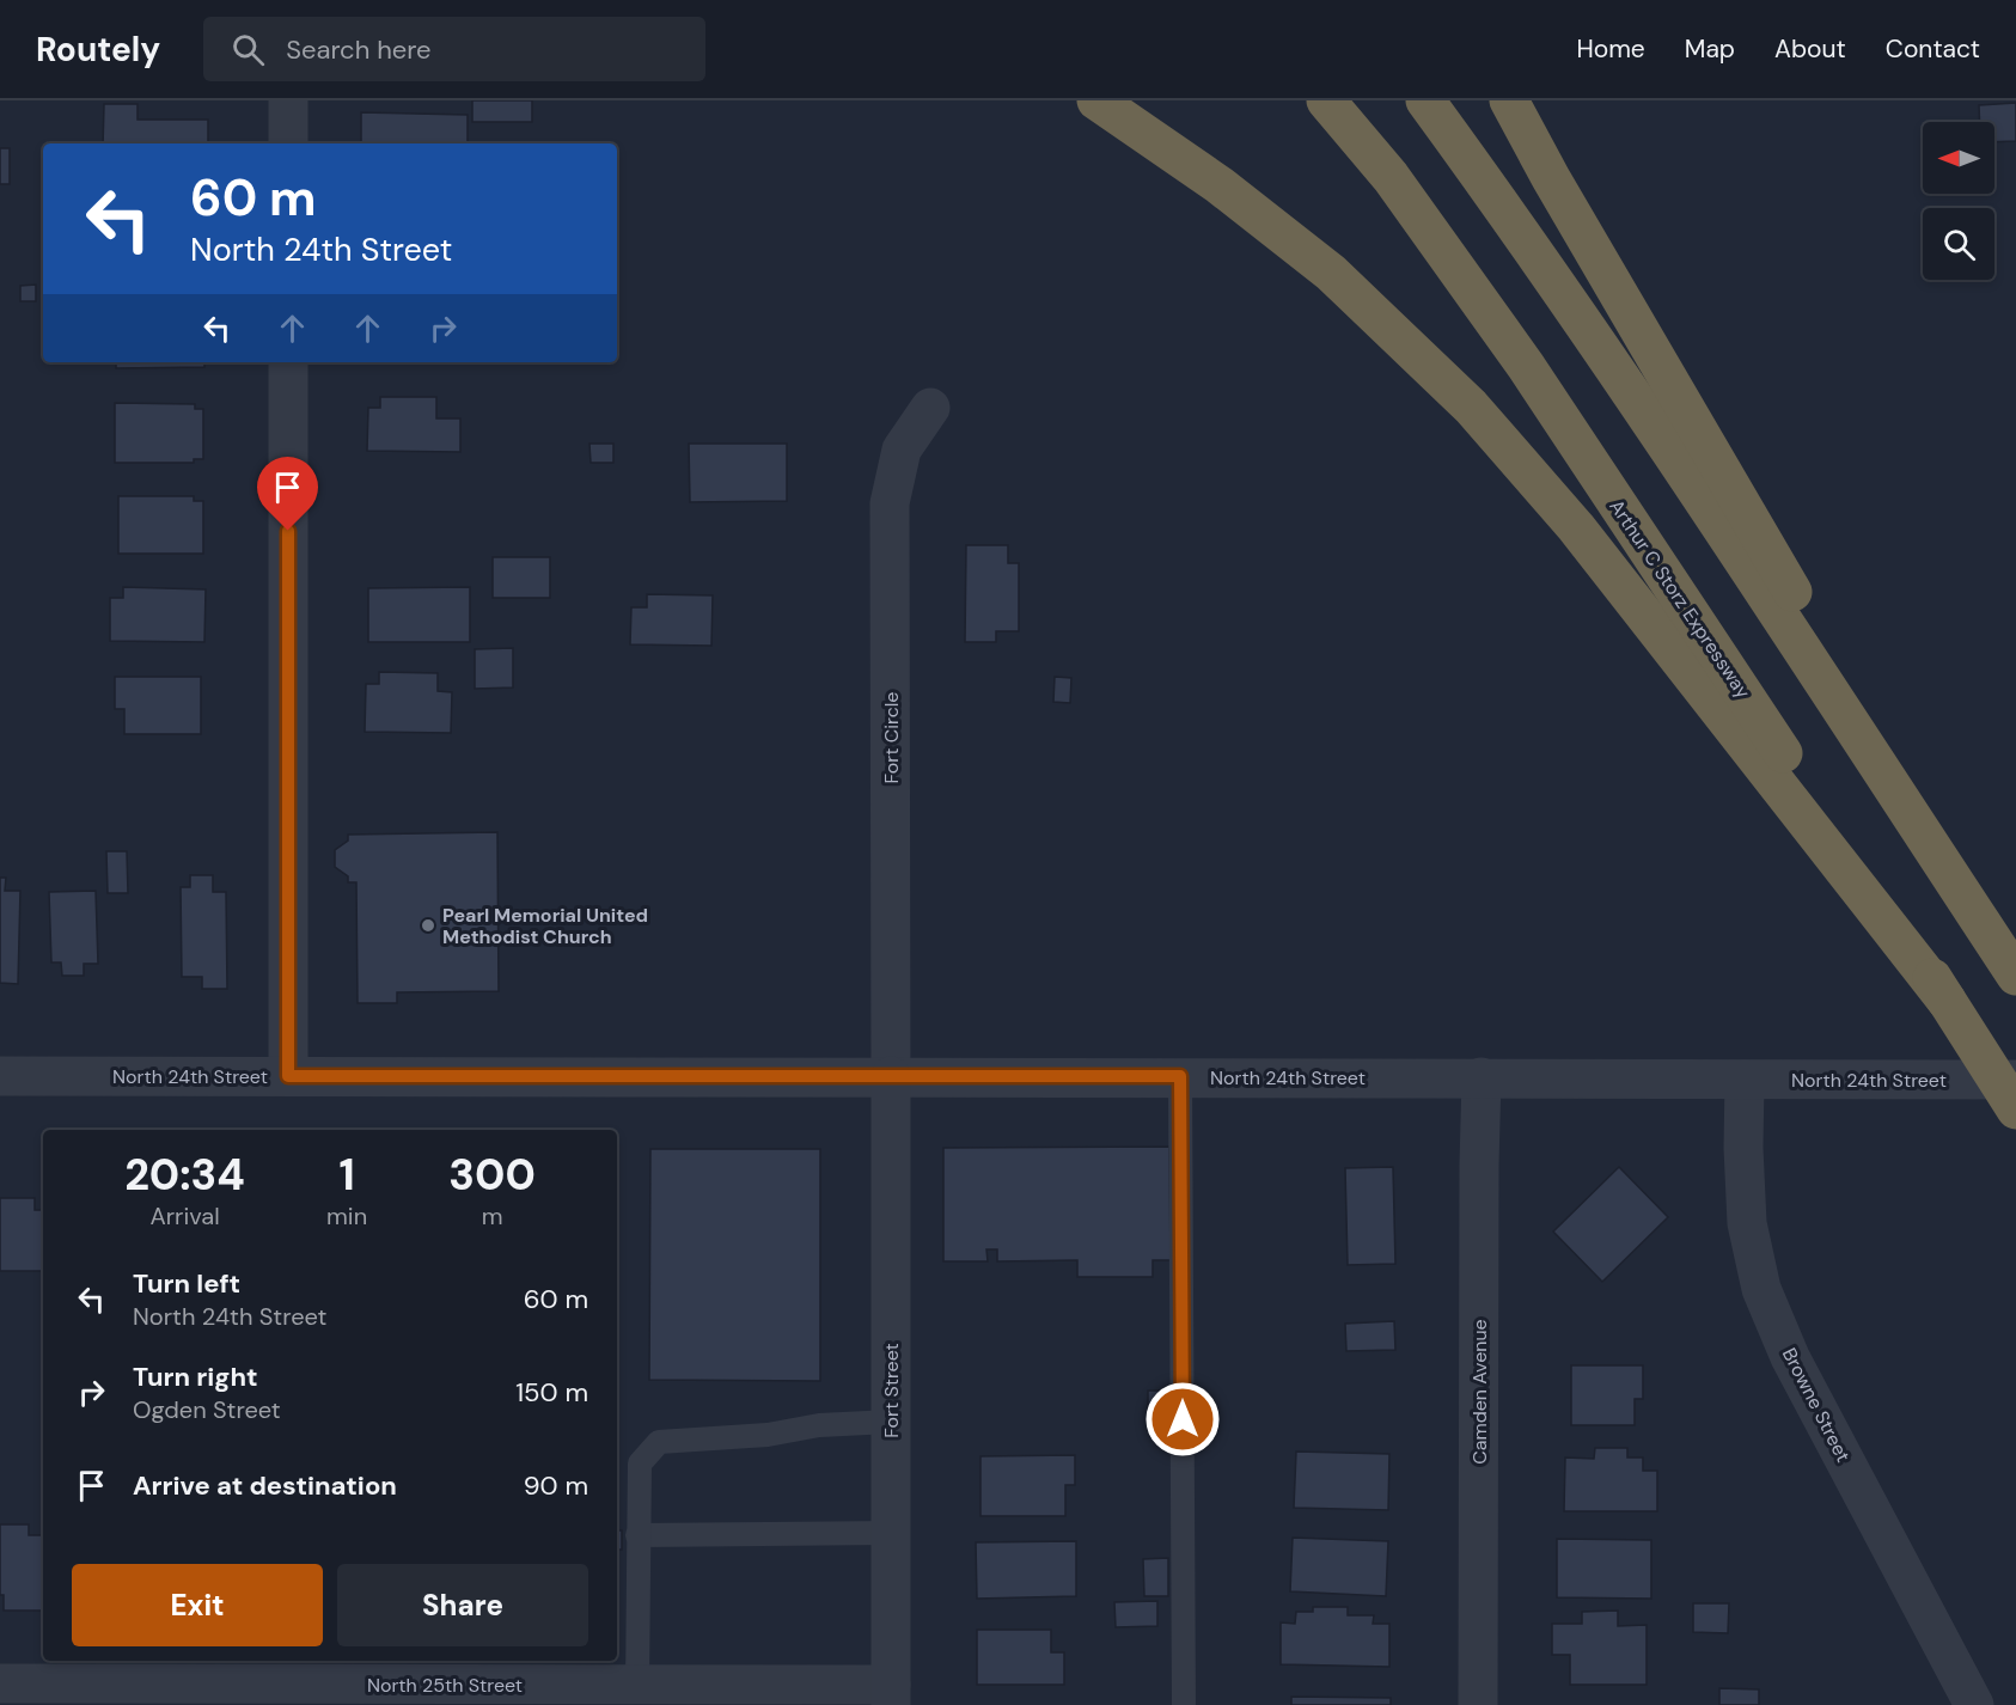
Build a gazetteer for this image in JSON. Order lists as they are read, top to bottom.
{
  "streets": {
    "highway": ["Arthur C Storz Expressway"],
    "street": [
      "Fort Circle",
      "North 24th Street",
      "Fort Street",
      "Camden Avenue",
      "Browne Street",
      "North 25th Street"
    ]
  },
  "crossings": [
    ["Fort Circle", "North 24th Street"],
    ["Fort Circle", "Fort Street"],
    ["North 24th Street", "Fort Street"],
    ["North 24th Street", "Camden Avenue"],
    ["North 24th Street", "Browne Street"],
    ["Fort Street", "North 25th Street"]
  ],
  "places": ["Pearl Memorial United Methodist Church"],
  "north": "left",
  "page": {
    "header": "Routely",
    "search": "Search here",
    "nav": [
      "Home",
      "Map",
      "About",
      "Contact"
    ],
    "turn": ["60 m", "North 24th Street"],
    "eta": [
      "20:34",
      "Arrival",
      "1",
      "min",
      "300",
      "m"
    ],
    "list": [
      {
        "name": "Turn left",
        "note": "North 24th Street",
        "value": "60 m"
      },
      {
        "name": "Turn right",
        "note": "Ogden Street",
        "value": "150 m"
      },
      {
        "name": "Arrive at destination",
        "value": "90 m"
      }
    ],
    "buttons": ["Exit", "Share"]
  }
}
